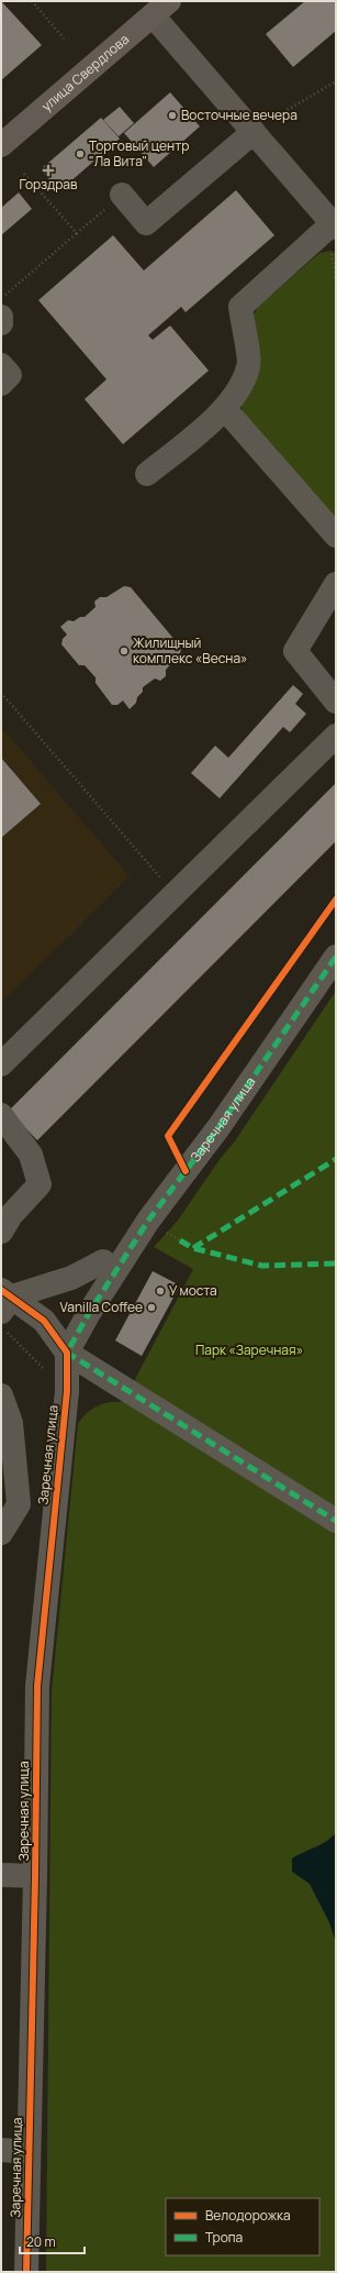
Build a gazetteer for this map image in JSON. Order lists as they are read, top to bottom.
{
  "streets": {
    "main road": ["улица Свердлова"],
    "street": ["Заречная улица"]
  },
  "parks": ["Парк «Заречная»"],
  "places": {
    "other": [
      "Восточные вечера",
      "Торговый центр \"Ла Вита\"",
      "Жилищный комплекс «Весна»",
      "У моста",
      "Vanilla Coffee"
    ],
    "health": ["Горздрав"]
  },
  "legend": ["Велодорожка", "Тропа"],
  "scale_bar": "20 m"
}
